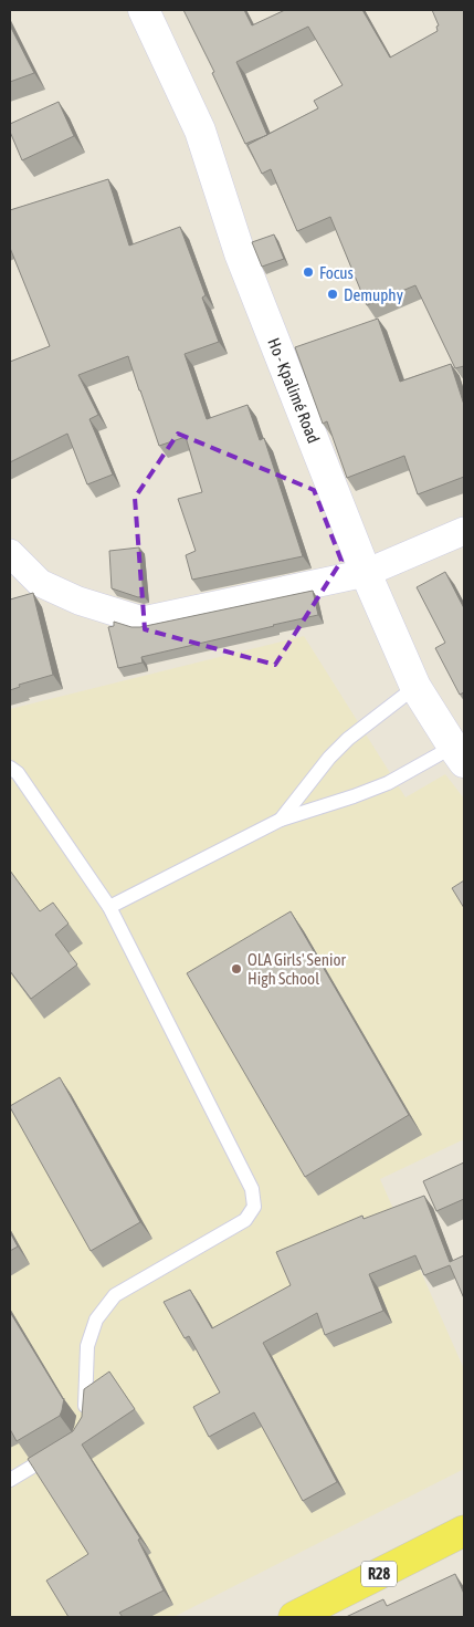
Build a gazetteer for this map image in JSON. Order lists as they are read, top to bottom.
{
  "streets": {
    "main road": ["Ho - Kpalimé Road", "R28"]
  },
  "places": ["Focus", "Demuphy", "OLA Girls' Senior High School"]
}
